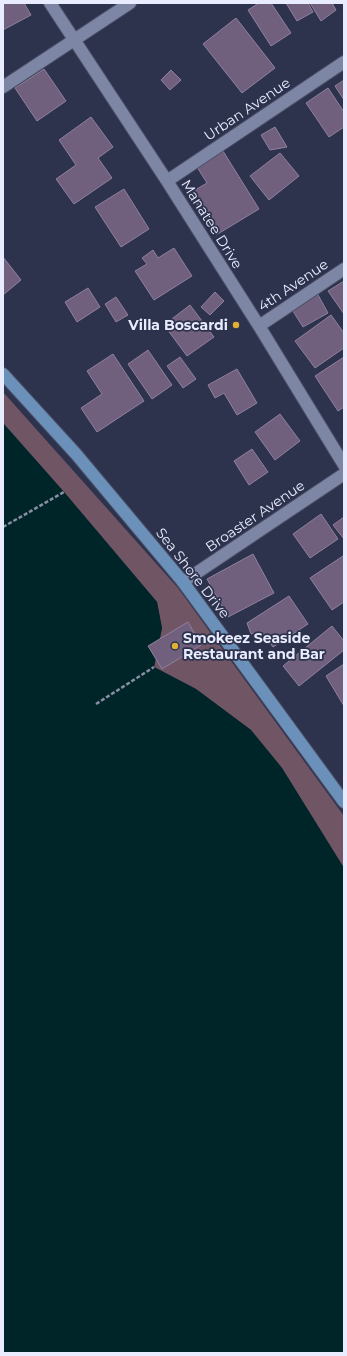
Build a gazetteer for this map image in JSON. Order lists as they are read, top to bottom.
{
  "streets": {
    "street": [
      "Urban Avenue",
      "Manatee Drive",
      "4th Avenue",
      "Broaster Avenue",
      "Sea Shore Drive"
    ]
  },
  "crossings": [
    ["Urban Avenue", "Manatee Drive"],
    ["Manatee Drive", "4th Avenue"],
    ["Broaster Avenue", "Sea Shore Drive"]
  ],
  "places": ["Villa Boscardi", "Smokeez Seaside Restaurant and Bar"]
}
